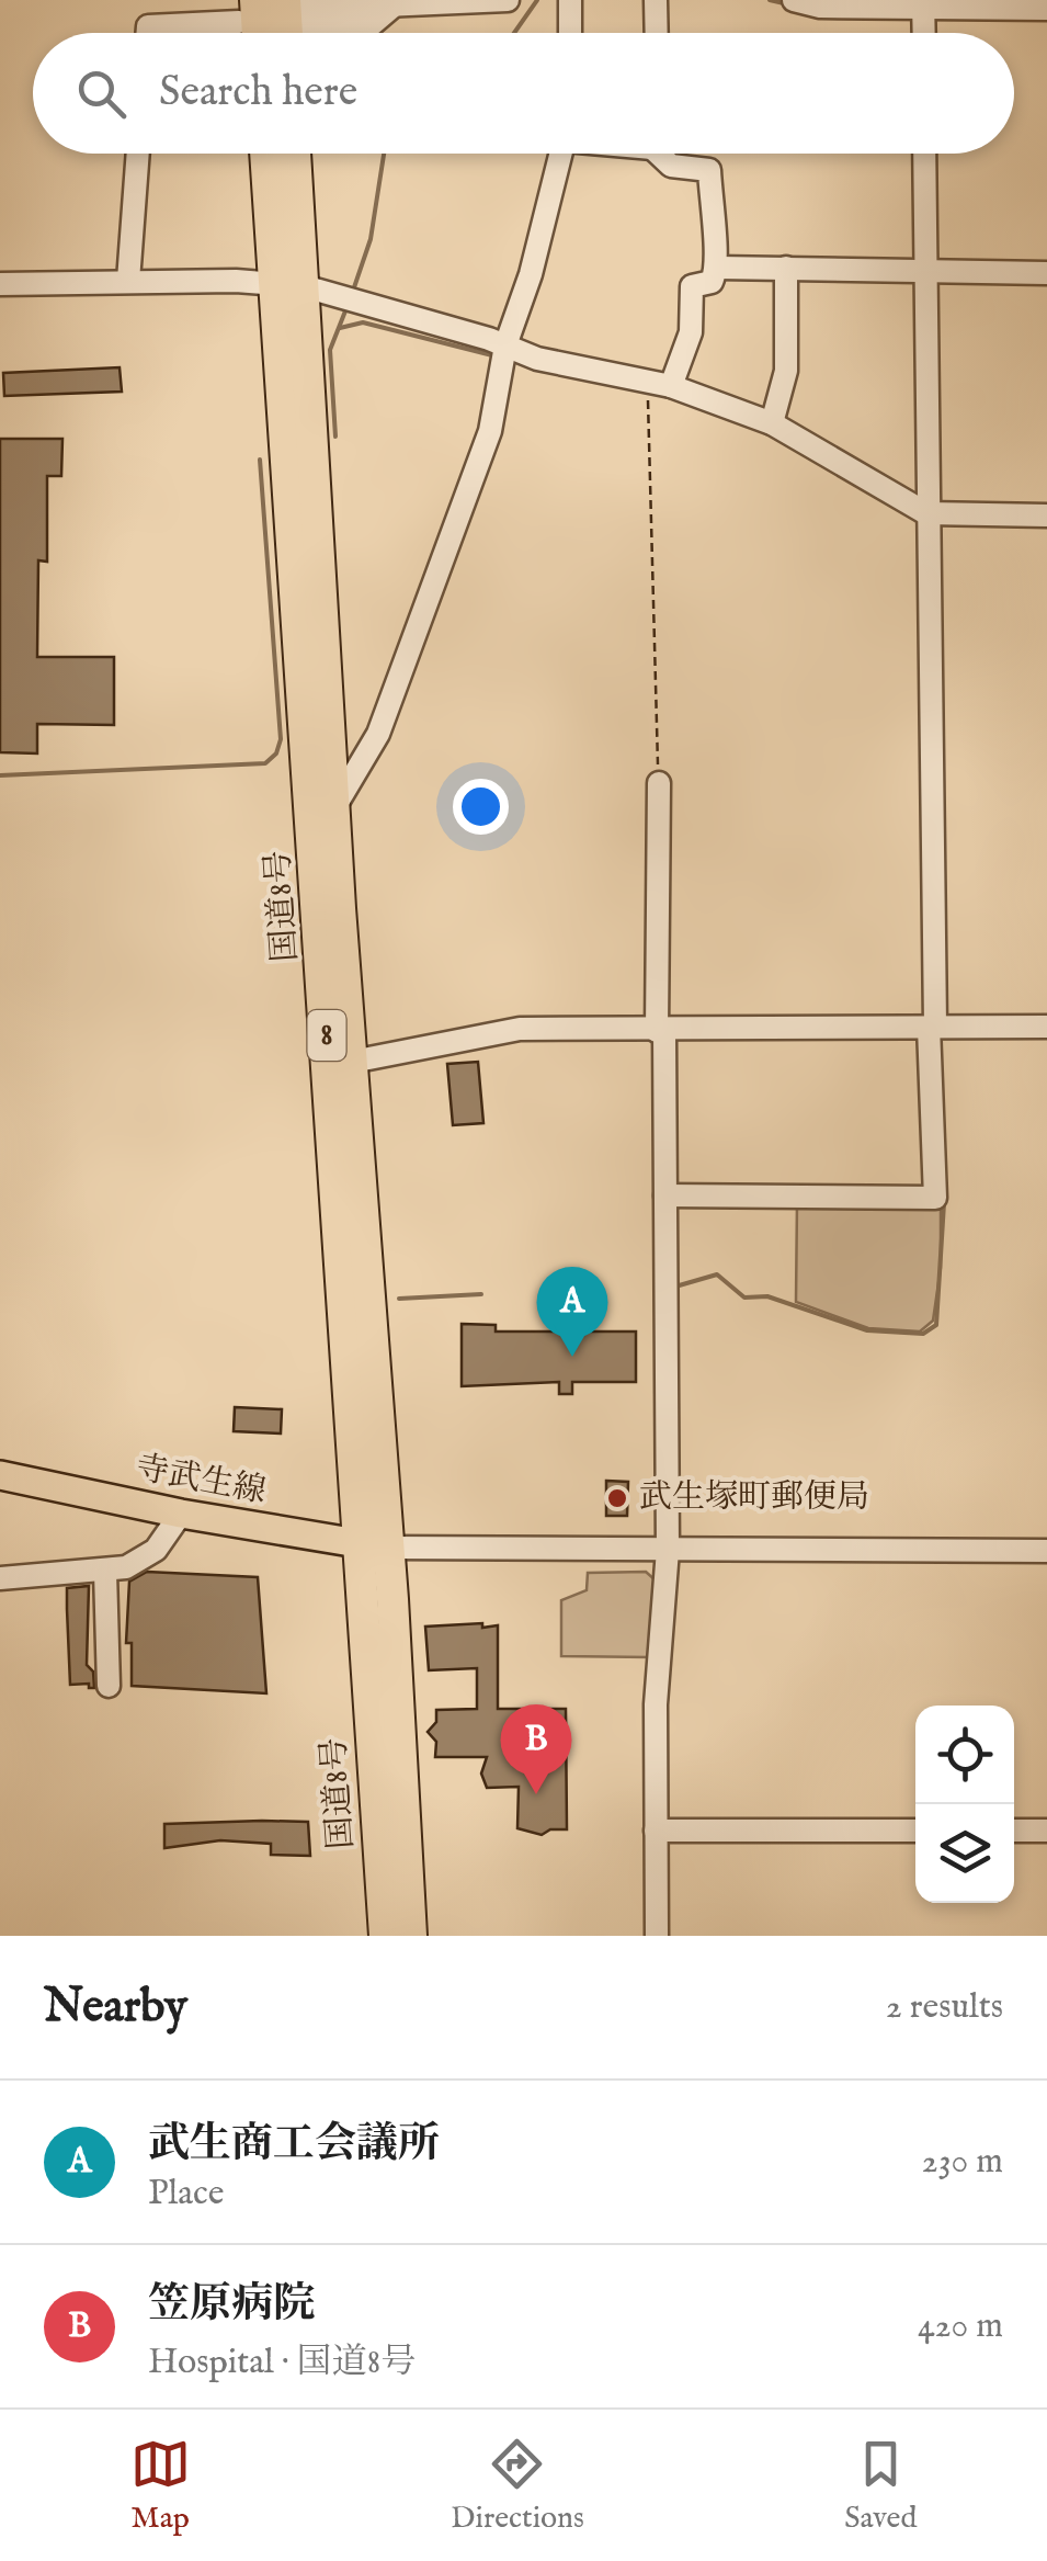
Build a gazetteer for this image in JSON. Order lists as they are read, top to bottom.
{
  "streets": {
    "highway": ["国道8号", "8"],
    "main road": ["寺武生線"]
  },
  "crossings": [
    ["国道8号", "寺武生線"]
  ],
  "places": ["武生塚町郵便局"],
  "page": {
    "search": "Search here",
    "pins": ["A", "B"],
    "heading": ["Nearby", "2 results"],
    "list": [
      {
        "mark": "A",
        "name": "武生商工会議所",
        "note": "Place",
        "value": "230 m"
      },
      {
        "mark": "B",
        "name": "笠原病院",
        "note": "Hospital · 国道8号",
        "value": "420 m"
      }
    ],
    "nav": ["Map", "Directions", "Saved"]
  }
}
